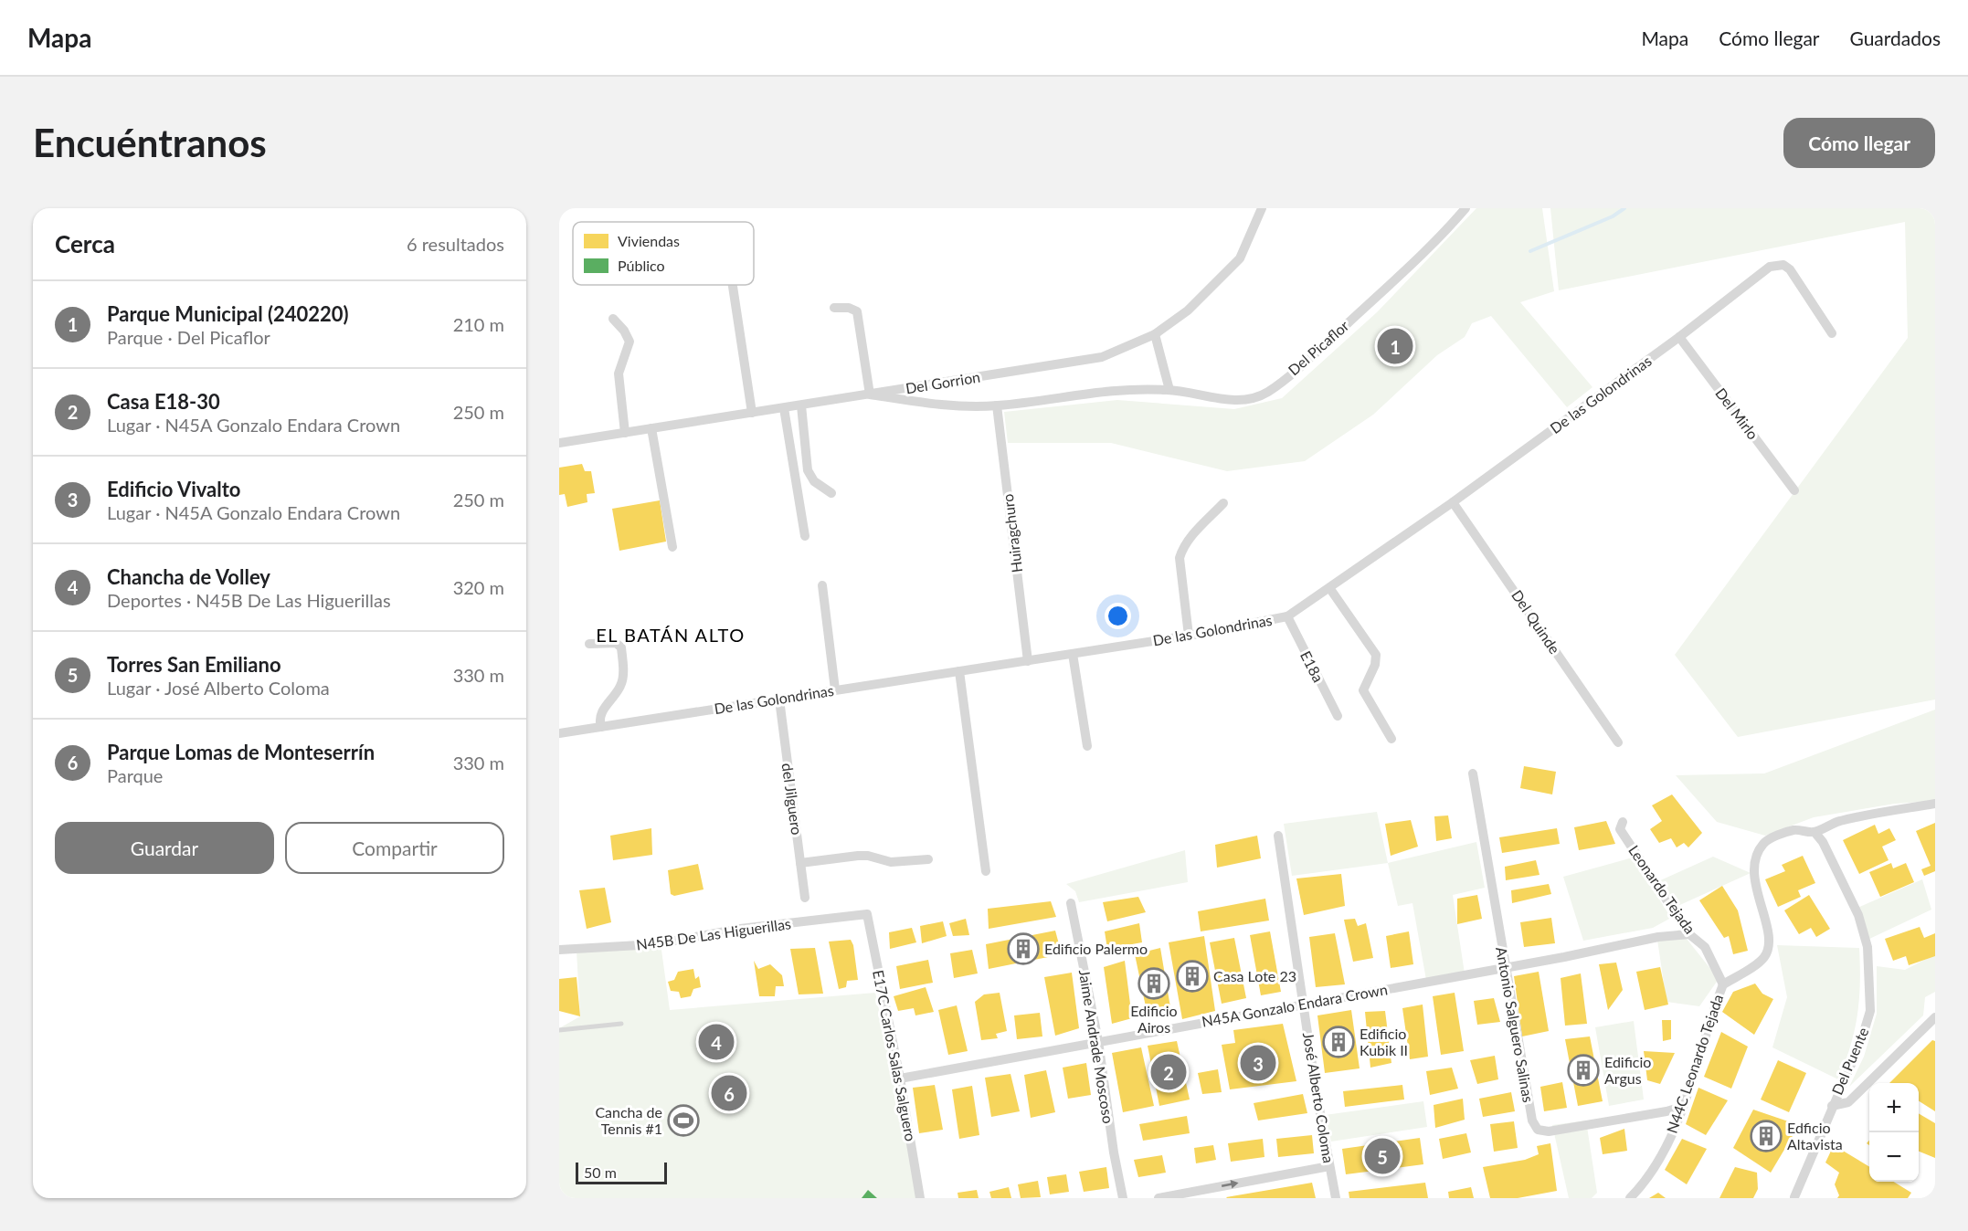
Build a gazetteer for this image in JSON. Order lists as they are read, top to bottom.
{
  "streets": {
    "street": [
      "Del Picaflor",
      "Del Gorrion",
      "De las Golondrinas",
      "Del Mirlo",
      "Huiragchuro",
      "Del Quinde",
      "E18a",
      "del Jilguero",
      "Leonardo Tejada",
      "N45B De Las Higuerillas",
      "N45A Gonzalo Endara Crown",
      "Antonio Salguero Salinas",
      "Jaime Andrade Moscoso",
      "E17C Carlos Salas Salguero",
      "Del Puente",
      "N44C Leonardo Tejada",
      "José Alberto Coloma"
    ]
  },
  "crossings": [
    ["Del Picaflor", "Del Gorrion"],
    ["Del Picaflor", "Huiragchuro"],
    ["De las Golondrinas", "Del Mirlo"],
    ["De las Golondrinas", "Huiragchuro"],
    ["De las Golondrinas", "Del Quinde"],
    ["De las Golondrinas", "E18a"],
    ["De las Golondrinas", "del Jilguero"],
    ["Leonardo Tejada", "N45A Gonzalo Endara Crown"],
    ["Leonardo Tejada", "N44C Leonardo Tejada"],
    ["N45B De Las Higuerillas", "E17C Carlos Salas Salguero"],
    ["N45A Gonzalo Endara Crown", "Antonio Salguero Salinas"],
    ["N45A Gonzalo Endara Crown", "Jaime Andrade Moscoso"],
    ["N45A Gonzalo Endara Crown", "E17C Carlos Salas Salguero"],
    ["N45A Gonzalo Endara Crown", "José Alberto Coloma"],
    ["Antonio Salguero Salinas", "N44C Leonardo Tejada"]
  ],
  "districts": ["EL BATÁN ALTO"],
  "places": {
    "building": [
      "Edificio Palermo",
      "Casa Lote 23",
      "Edificio Airos",
      "Edificio Kubik II",
      "Edificio Argus",
      "Edficio Altavista"
    ],
    "sports": ["Cancha de Tennis #1"]
  },
  "legend": ["Viviendas", "Público"],
  "scale_bar": "50 m",
  "page": {
    "header": "Mapa",
    "nav": ["Mapa", "Cómo llegar", "Guardados"],
    "buttons": [
      "Cómo llegar",
      ["Guardar", "Compartir"]
    ],
    "title": "Encuéntranos",
    "heading": ["Cerca", "6 resultados"],
    "list": [
      {
        "mark": "1",
        "name": "Parque Municipal (240220)",
        "note": "Parque · Del Picaflor",
        "value": "210 m"
      },
      {
        "mark": "2",
        "name": "Casa E18-30",
        "note": "Lugar · N45A Gonzalo Endara Crown",
        "value": "250 m"
      },
      {
        "mark": "3",
        "name": "Edificio Vivalto",
        "note": "Lugar · N45A Gonzalo Endara Crown",
        "value": "250 m"
      },
      {
        "mark": "4",
        "name": "Chancha de Volley",
        "note": "Deportes · N45B De Las Higuerillas",
        "value": "320 m"
      },
      {
        "mark": "5",
        "name": "Torres San Emiliano",
        "note": "Lugar · José Alberto Coloma",
        "value": "330 m"
      },
      {
        "mark": "6",
        "name": "Parque Lomas de Monteserrín",
        "note": "Parque",
        "value": "330 m"
      }
    ],
    "pins": [
      "1",
      "4",
      "3",
      "2",
      "6",
      "5"
    ],
    "map_buttons": ["+", "−"],
    "scale": "50 m"
  }
}
